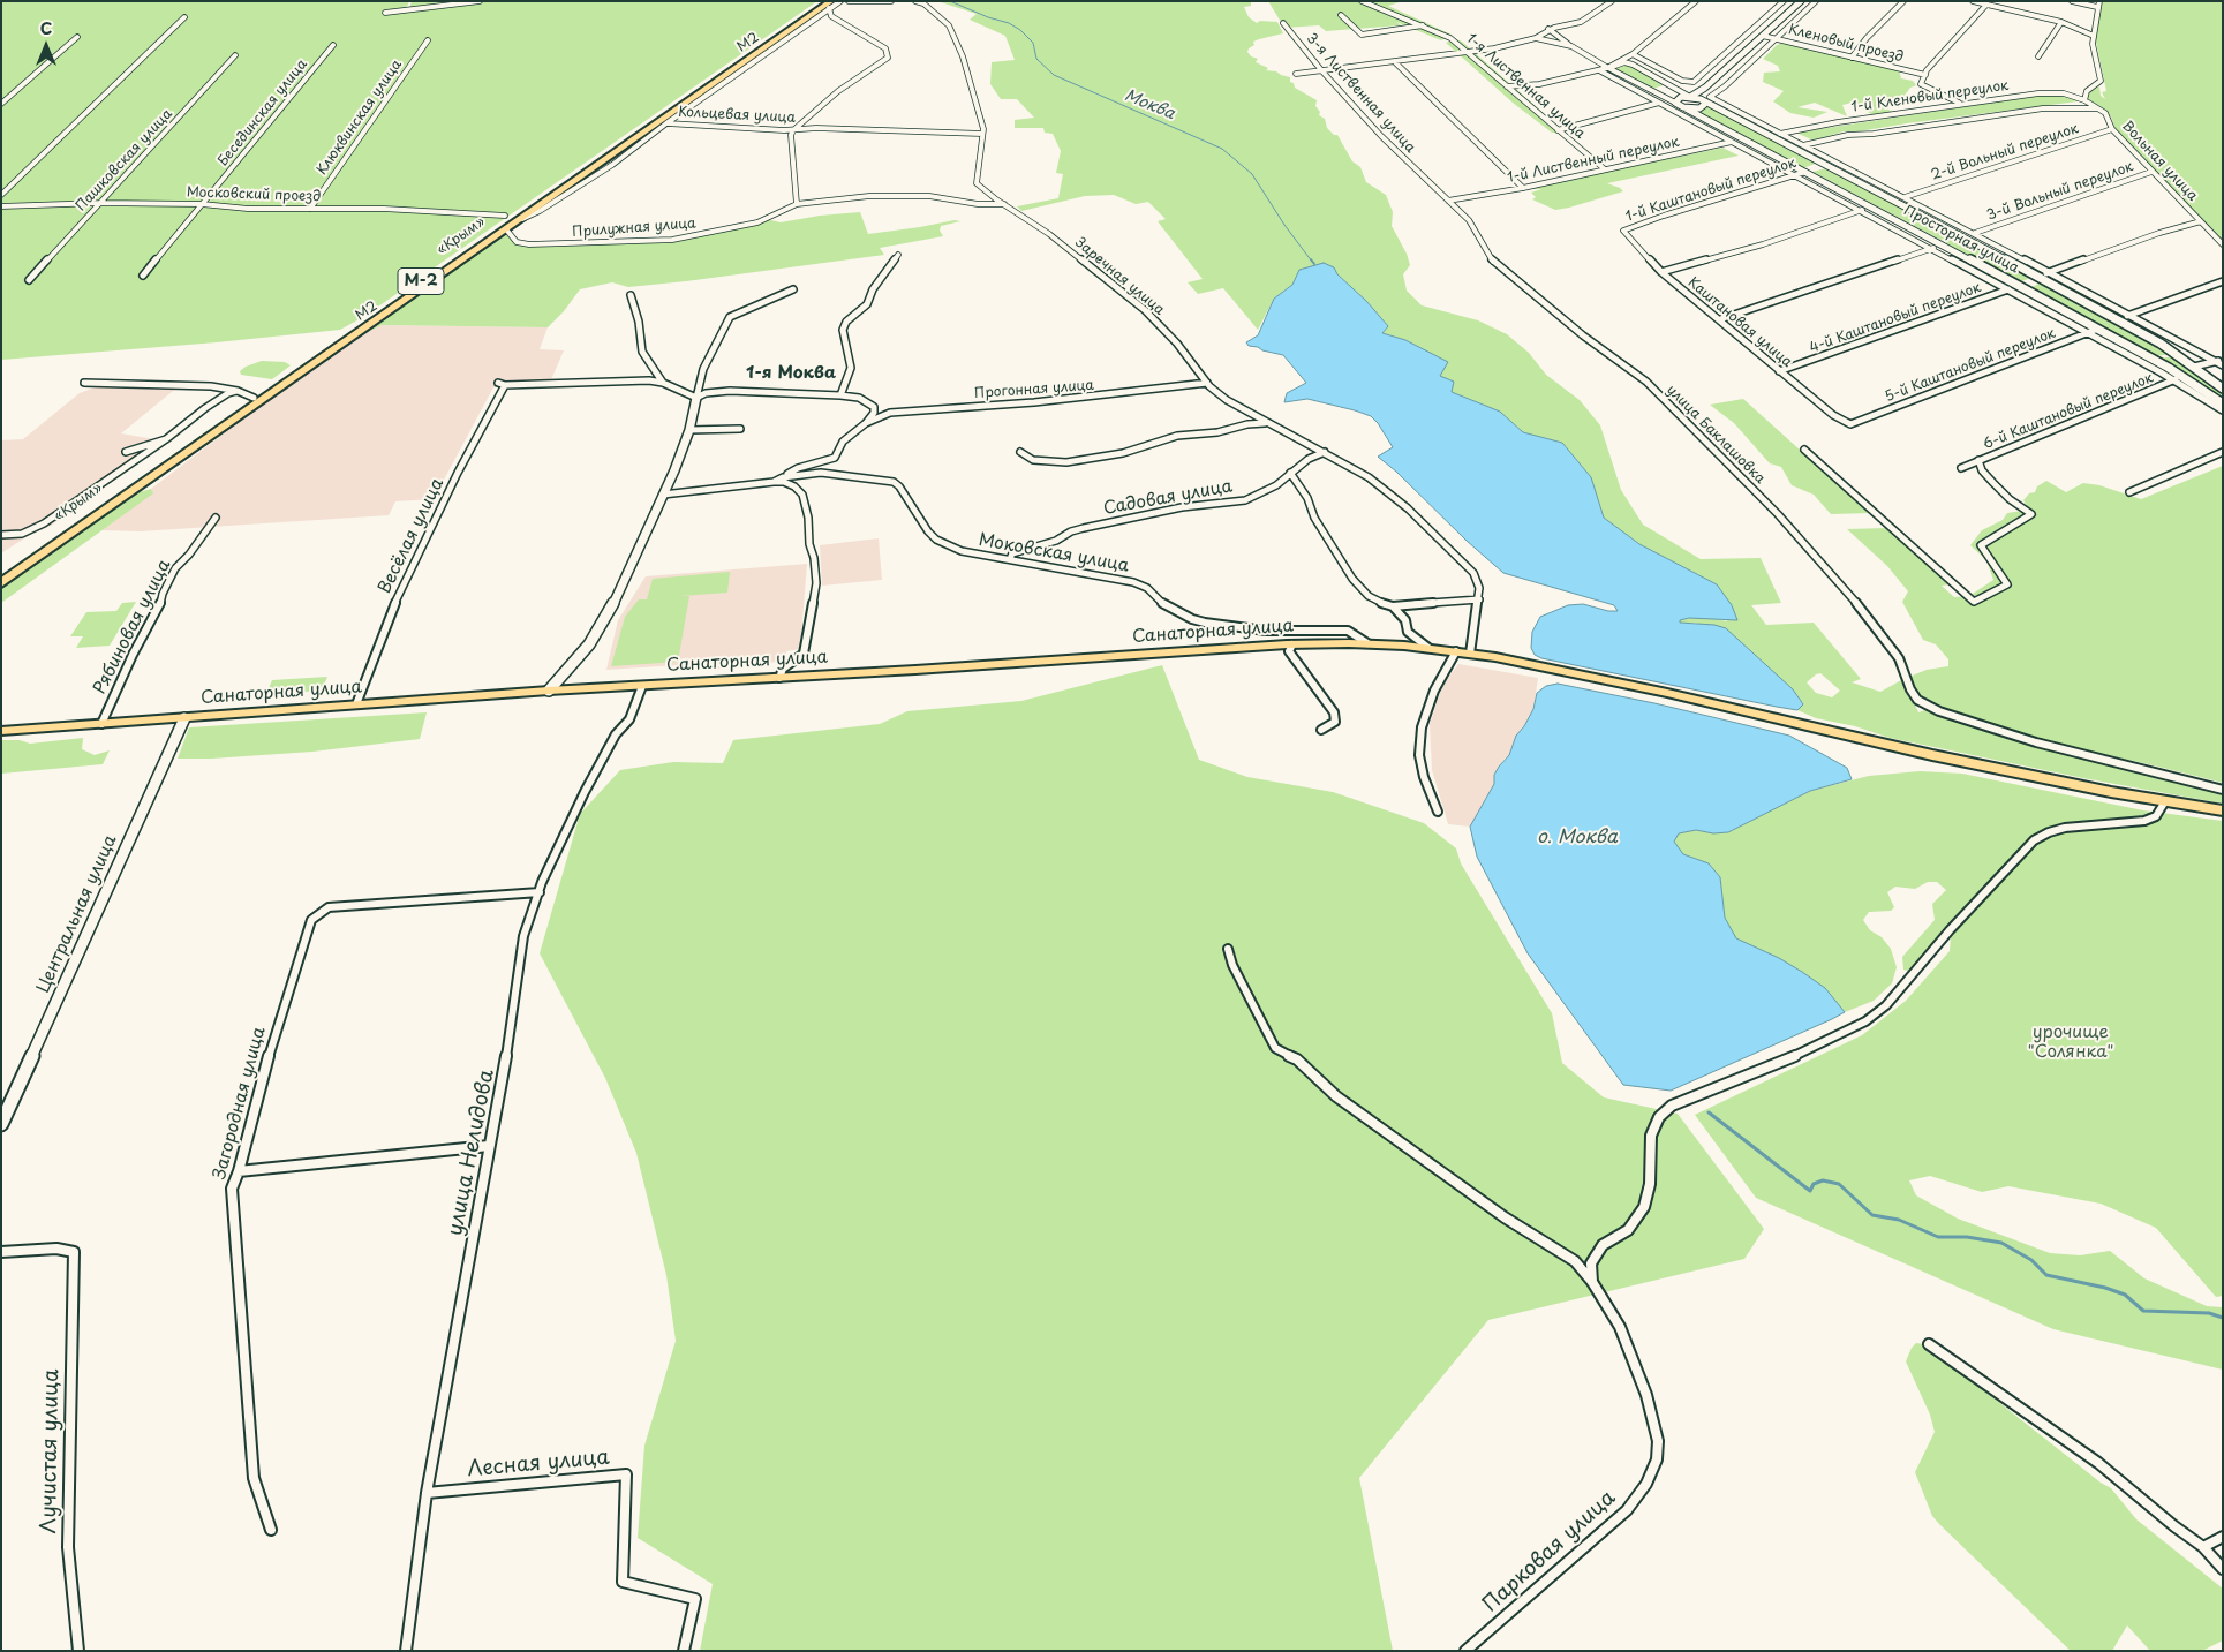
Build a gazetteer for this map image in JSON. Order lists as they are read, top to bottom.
{
  "streets": {
    "highway": ["М2", "«Крым»", "М-2"],
    "main road": ["Просторная улица", "Санаторная улица", "Центральная улица"],
    "street": [
      "Кленовый проезд",
      "1-я Лиственная улица",
      "3-я Лиственная улица",
      "1-й Кленовый переулок",
      "Бесединская улица",
      "Кольцевая улица",
      "Клюквинская улица",
      "2-й Вольный переулок",
      "Пашковская улица",
      "1-й Лиственный переулок",
      "Вольная улица",
      "1-й Каштановый переулок",
      "3-й Вольный переулок",
      "Московский проезд",
      "Прилужная улица",
      "Заречная улица",
      "4-й Каштановый переулок",
      "Каштановая улица",
      "5-й Каштановый переулок",
      "Прогонная улица",
      "6-й Каштановый переулок",
      "улица Баклашовка",
      "Садовая улица",
      "Весёлая улица",
      "Моковская улица",
      "Рябиновая улица",
      "Загородная улица",
      "улица Нелидова",
      "Лучистая улица",
      "Лесная улица",
      "Парковая улица"
    ]
  },
  "crossings": [
    ["М2", "Кольцевая улица"],
    ["М2", "Прилужная улица"],
    ["М2", "«Крым»"],
    ["1-я Лиственная улица", "1-й Лиственный переулок"],
    ["3-я Лиственная улица", "1-й Лиственный переулок"],
    ["3-я Лиственная улица", "улица Баклашовка"],
    ["1-й Кленовый переулок", "Вольная улица"],
    ["Бесединская улица", "Московский проезд"],
    ["Кольцевая улица", "«Крым»"],
    ["Кольцевая улица", "Заречная улица"],
    ["Клюквинская улица", "Московский проезд"],
    ["2-й Вольный переулок", "Вольная улица"],
    ["Пашковская улица", "Московский проезд"],
    ["1-й Лиственный переулок", "Просторная улица"],
    ["Вольная улица", "3-й Вольный переулок"],
    ["1-й Каштановый переулок", "Просторная улица"],
    ["1-й Каштановый переулок", "Каштановая улица"],
    ["Прилужная улица", "Заречная улица"],
    ["Просторная улица", "4-й Каштановый переулок"],
    ["Просторная улица", "5-й Каштановый переулок"],
    ["Просторная улица", "6-й Каштановый переулок"],
    ["Заречная улица", "Прогонная улица"],
    ["Заречная улица", "Садовая улица"],
    ["Заречная улица", "Санаторная улица"],
    ["4-й Каштановый переулок", "Каштановая улица"],
    ["Каштановая улица", "5-й Каштановый переулок"],
    ["Прогонная улица", "Моковская улица"],
    ["Садовая улица", "Моковская улица"],
    ["Весёлая улица", "Санаторная улица"],
    ["Моковская улица", "Санаторная улица"],
    ["Рябиновая улица", "Санаторная улица"],
    ["Санаторная улица", "Центральная улица"],
    ["Санаторная улица", "улица Нелидова"],
    ["Загородная улица", "улица Нелидова"],
    ["улица Нелидова", "Лесная улица"]
  ],
  "districts": ["1-я Моква"],
  "water": ["Моква", "о. Моква"],
  "parks": ["урочище \"Солянка\""],
  "north": "top"
}
